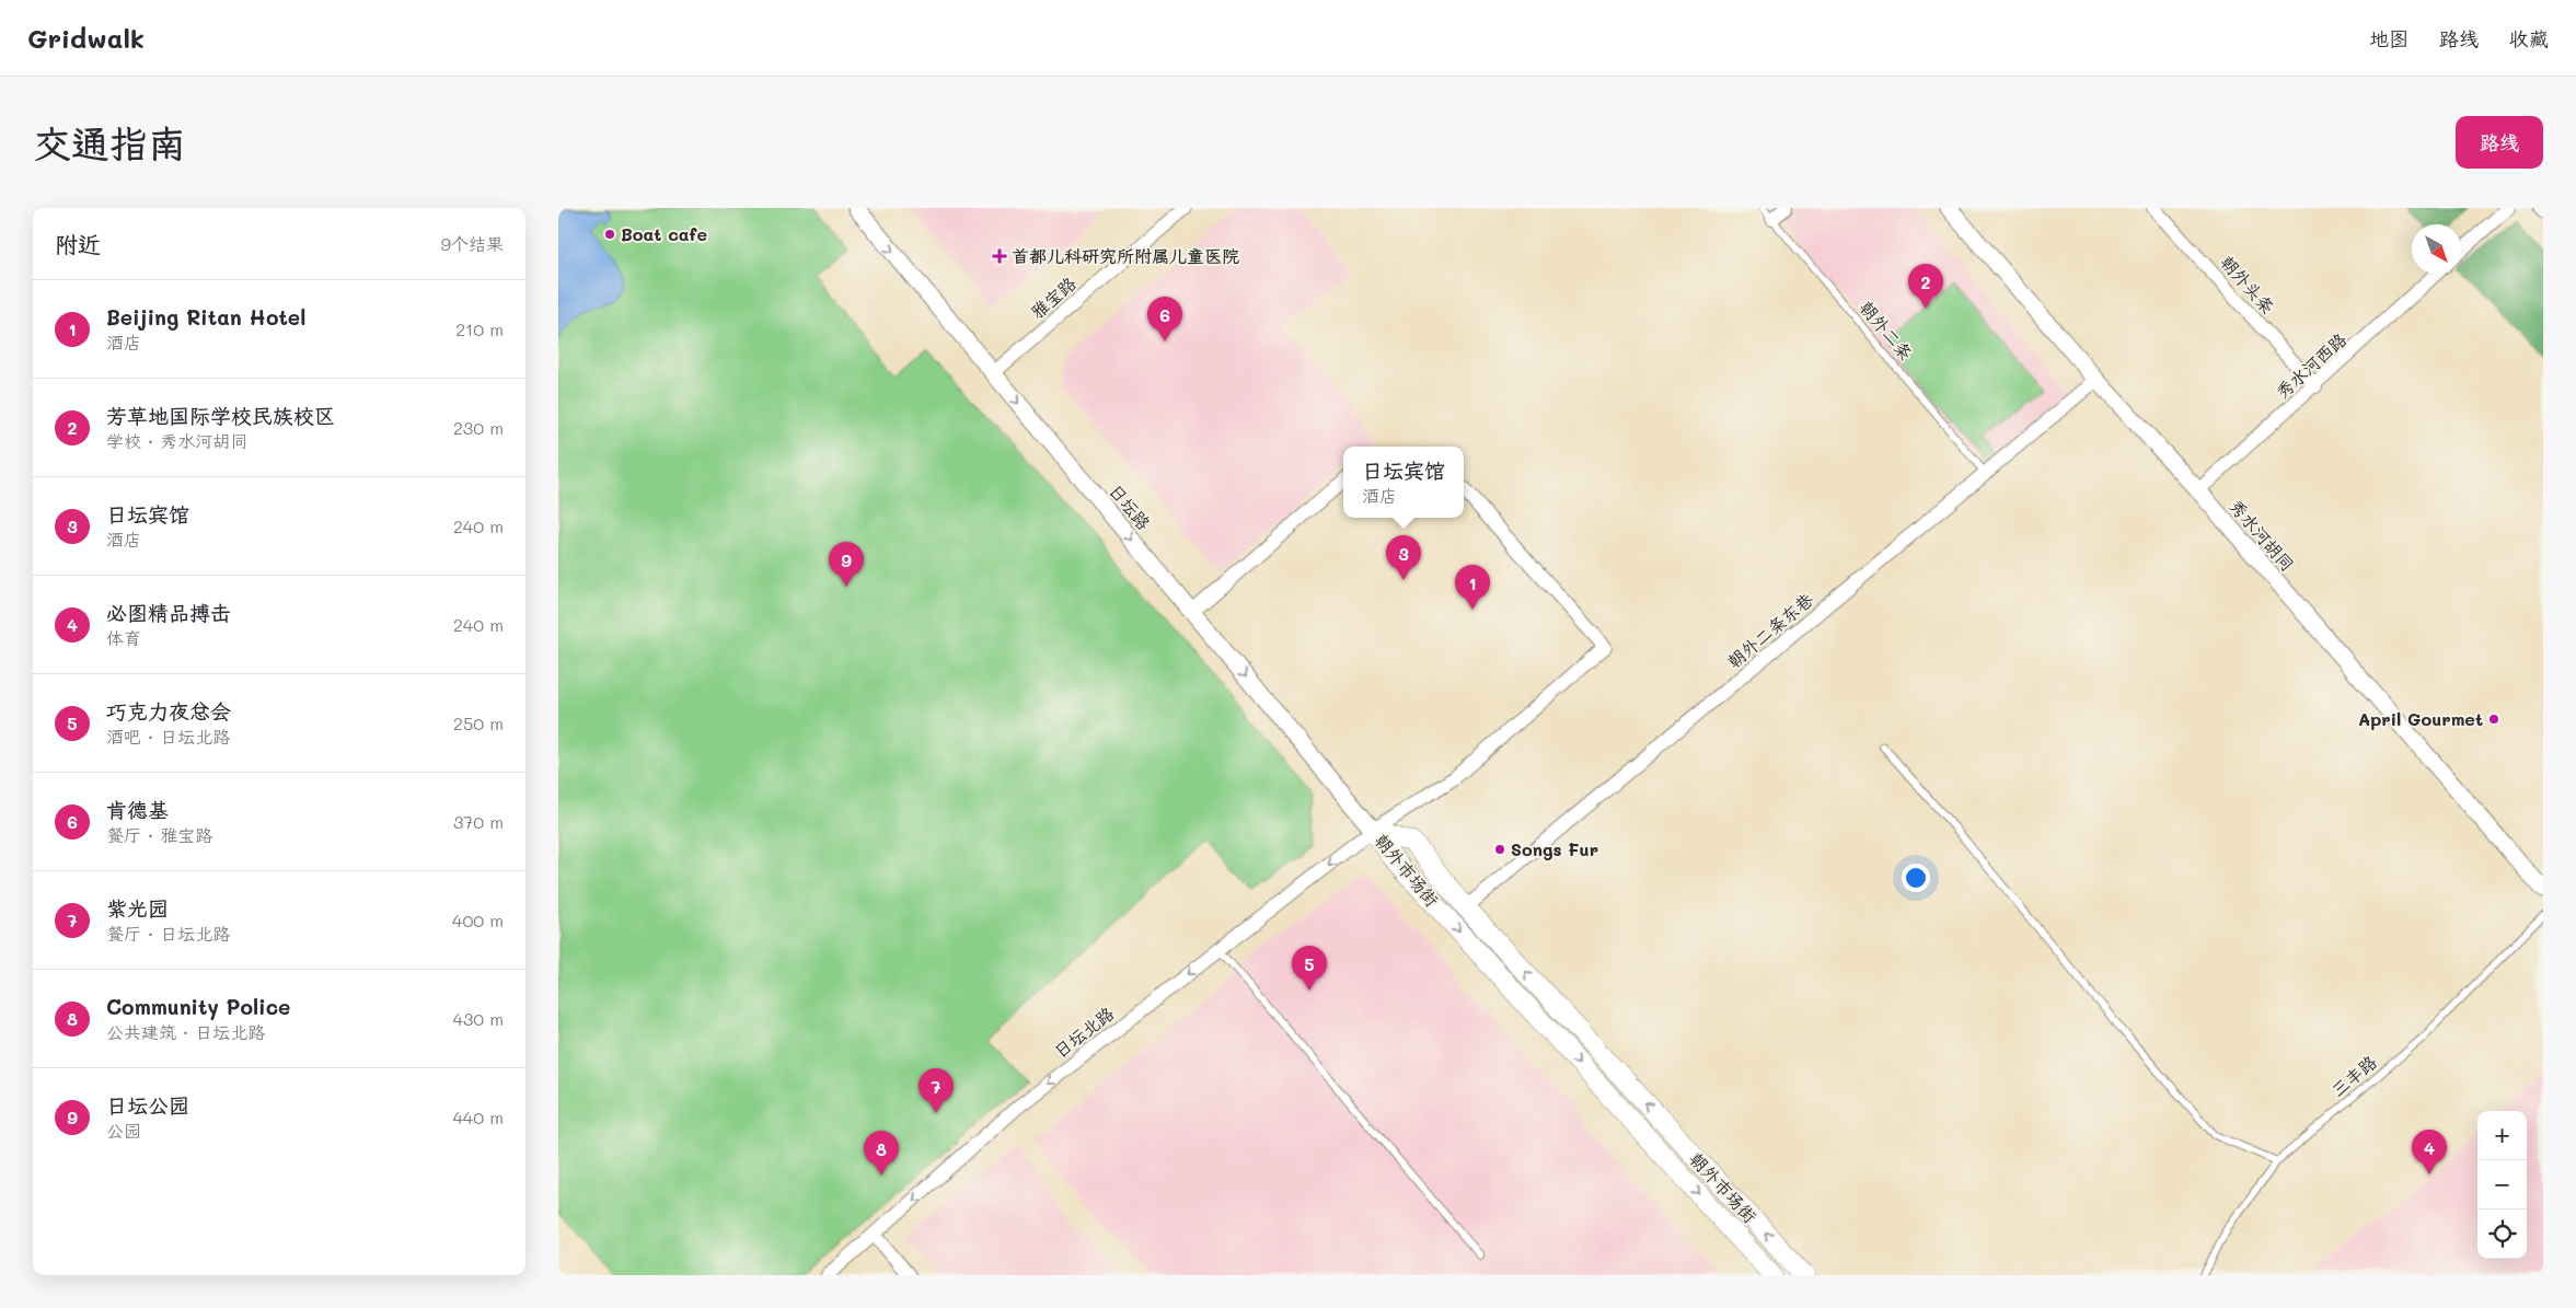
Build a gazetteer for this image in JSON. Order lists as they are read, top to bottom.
{
  "streets": {
    "main road": ["朝外市场街"],
    "street": [
      "朝外头条",
      "雅宝路",
      "秀水河西路",
      "日坛路",
      "秀水河胡同",
      "朝外二条东巷",
      "日坛北路"
    ],
    "lane": ["朝外二条", "三丰路"]
  },
  "crossings": [
    ["朝外头条", "秀水河西路"],
    ["雅宝路", "日坛路"],
    ["朝外二条", "朝外二条东巷"],
    ["秀水河西路", "秀水河胡同"],
    ["日坛路", "朝外市场街"],
    ["日坛路", "日坛北路"],
    ["秀水河胡同", "朝外二条东巷"],
    ["朝外二条东巷", "朝外市场街"],
    ["朝外市场街", "日坛北路"]
  ],
  "one_way": ["日坛路", "日坛北路"],
  "places": {
    "other": ["Boat cafe", "April Gourmet", "Songs Fur"],
    "health": ["首都儿科研究所附属儿童医院"]
  },
  "north": "bottom right",
  "page": {
    "header": "Gridwalk",
    "nav": ["地图", "路线", "收藏"],
    "buttons": "路线",
    "title": "交通指南",
    "heading": ["附近", "9个结果"],
    "pins": [
      "2",
      "6",
      "3",
      "9",
      "1",
      "5",
      "7",
      "4",
      "8"
    ],
    "list": [
      {
        "mark": "1",
        "name": "Beijing Ritan Hotel",
        "note": "酒店",
        "value": "210 m"
      },
      {
        "mark": "2",
        "name": "芳草地国际学校民族校区",
        "note": "学校 · 秀水河胡同",
        "value": "230 m"
      },
      {
        "mark": "3",
        "name": "日坛宾馆",
        "note": "酒店",
        "value": "240 m"
      },
      {
        "mark": "4",
        "name": "必图精品搏击",
        "note": "体育",
        "value": "240 m"
      },
      {
        "mark": "5",
        "name": "巧克力夜总会",
        "note": "酒吧 · 日坛北路",
        "value": "250 m"
      },
      {
        "mark": "6",
        "name": "肯德基",
        "note": "餐厅 · 雅宝路",
        "value": "370 m"
      },
      {
        "mark": "7",
        "name": "紫光园",
        "note": "餐厅 · 日坛北路",
        "value": "400 m"
      },
      {
        "mark": "8",
        "name": "Community Police",
        "note": "公共建筑 · 日坛北路",
        "value": "430 m"
      },
      {
        "mark": "9",
        "name": "日坛公园",
        "note": "公园",
        "value": "440 m"
      }
    ],
    "popup": ["日坛宾馆", "酒店"],
    "map_buttons": ["+", "−"]
  }
}
